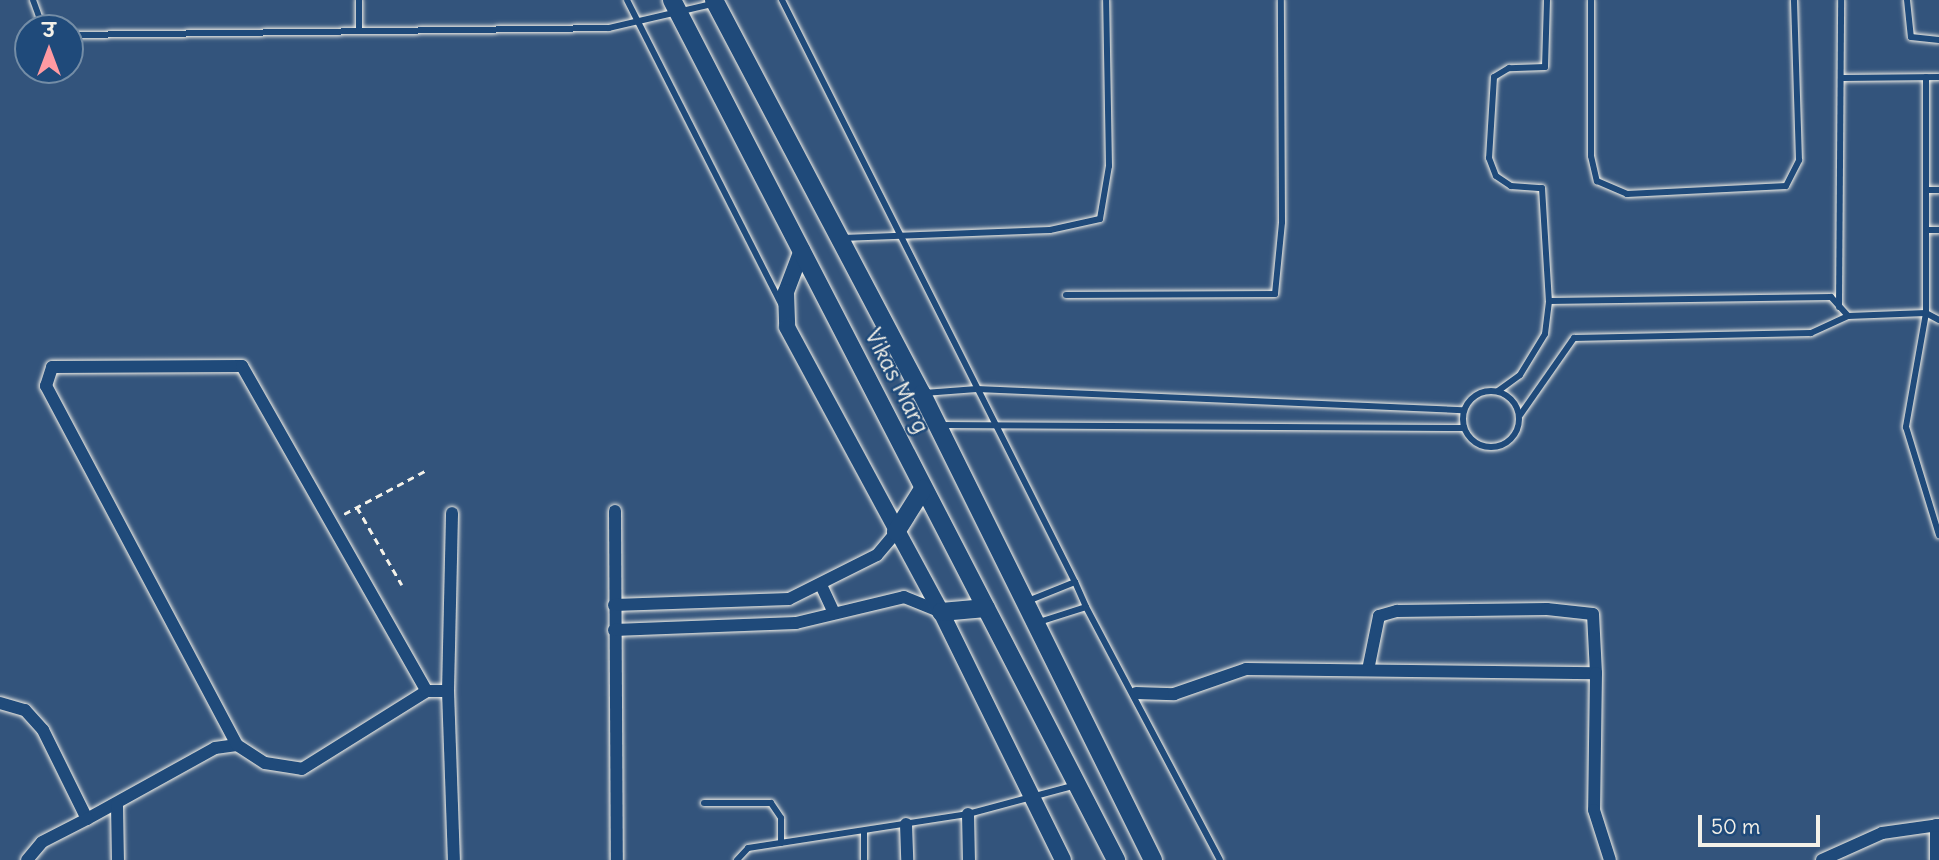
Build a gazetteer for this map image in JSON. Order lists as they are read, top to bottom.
{
  "streets": {
    "main road": ["Vikas Marg"]
  },
  "scale_bar": "50 m",
  "north": "top"
}
